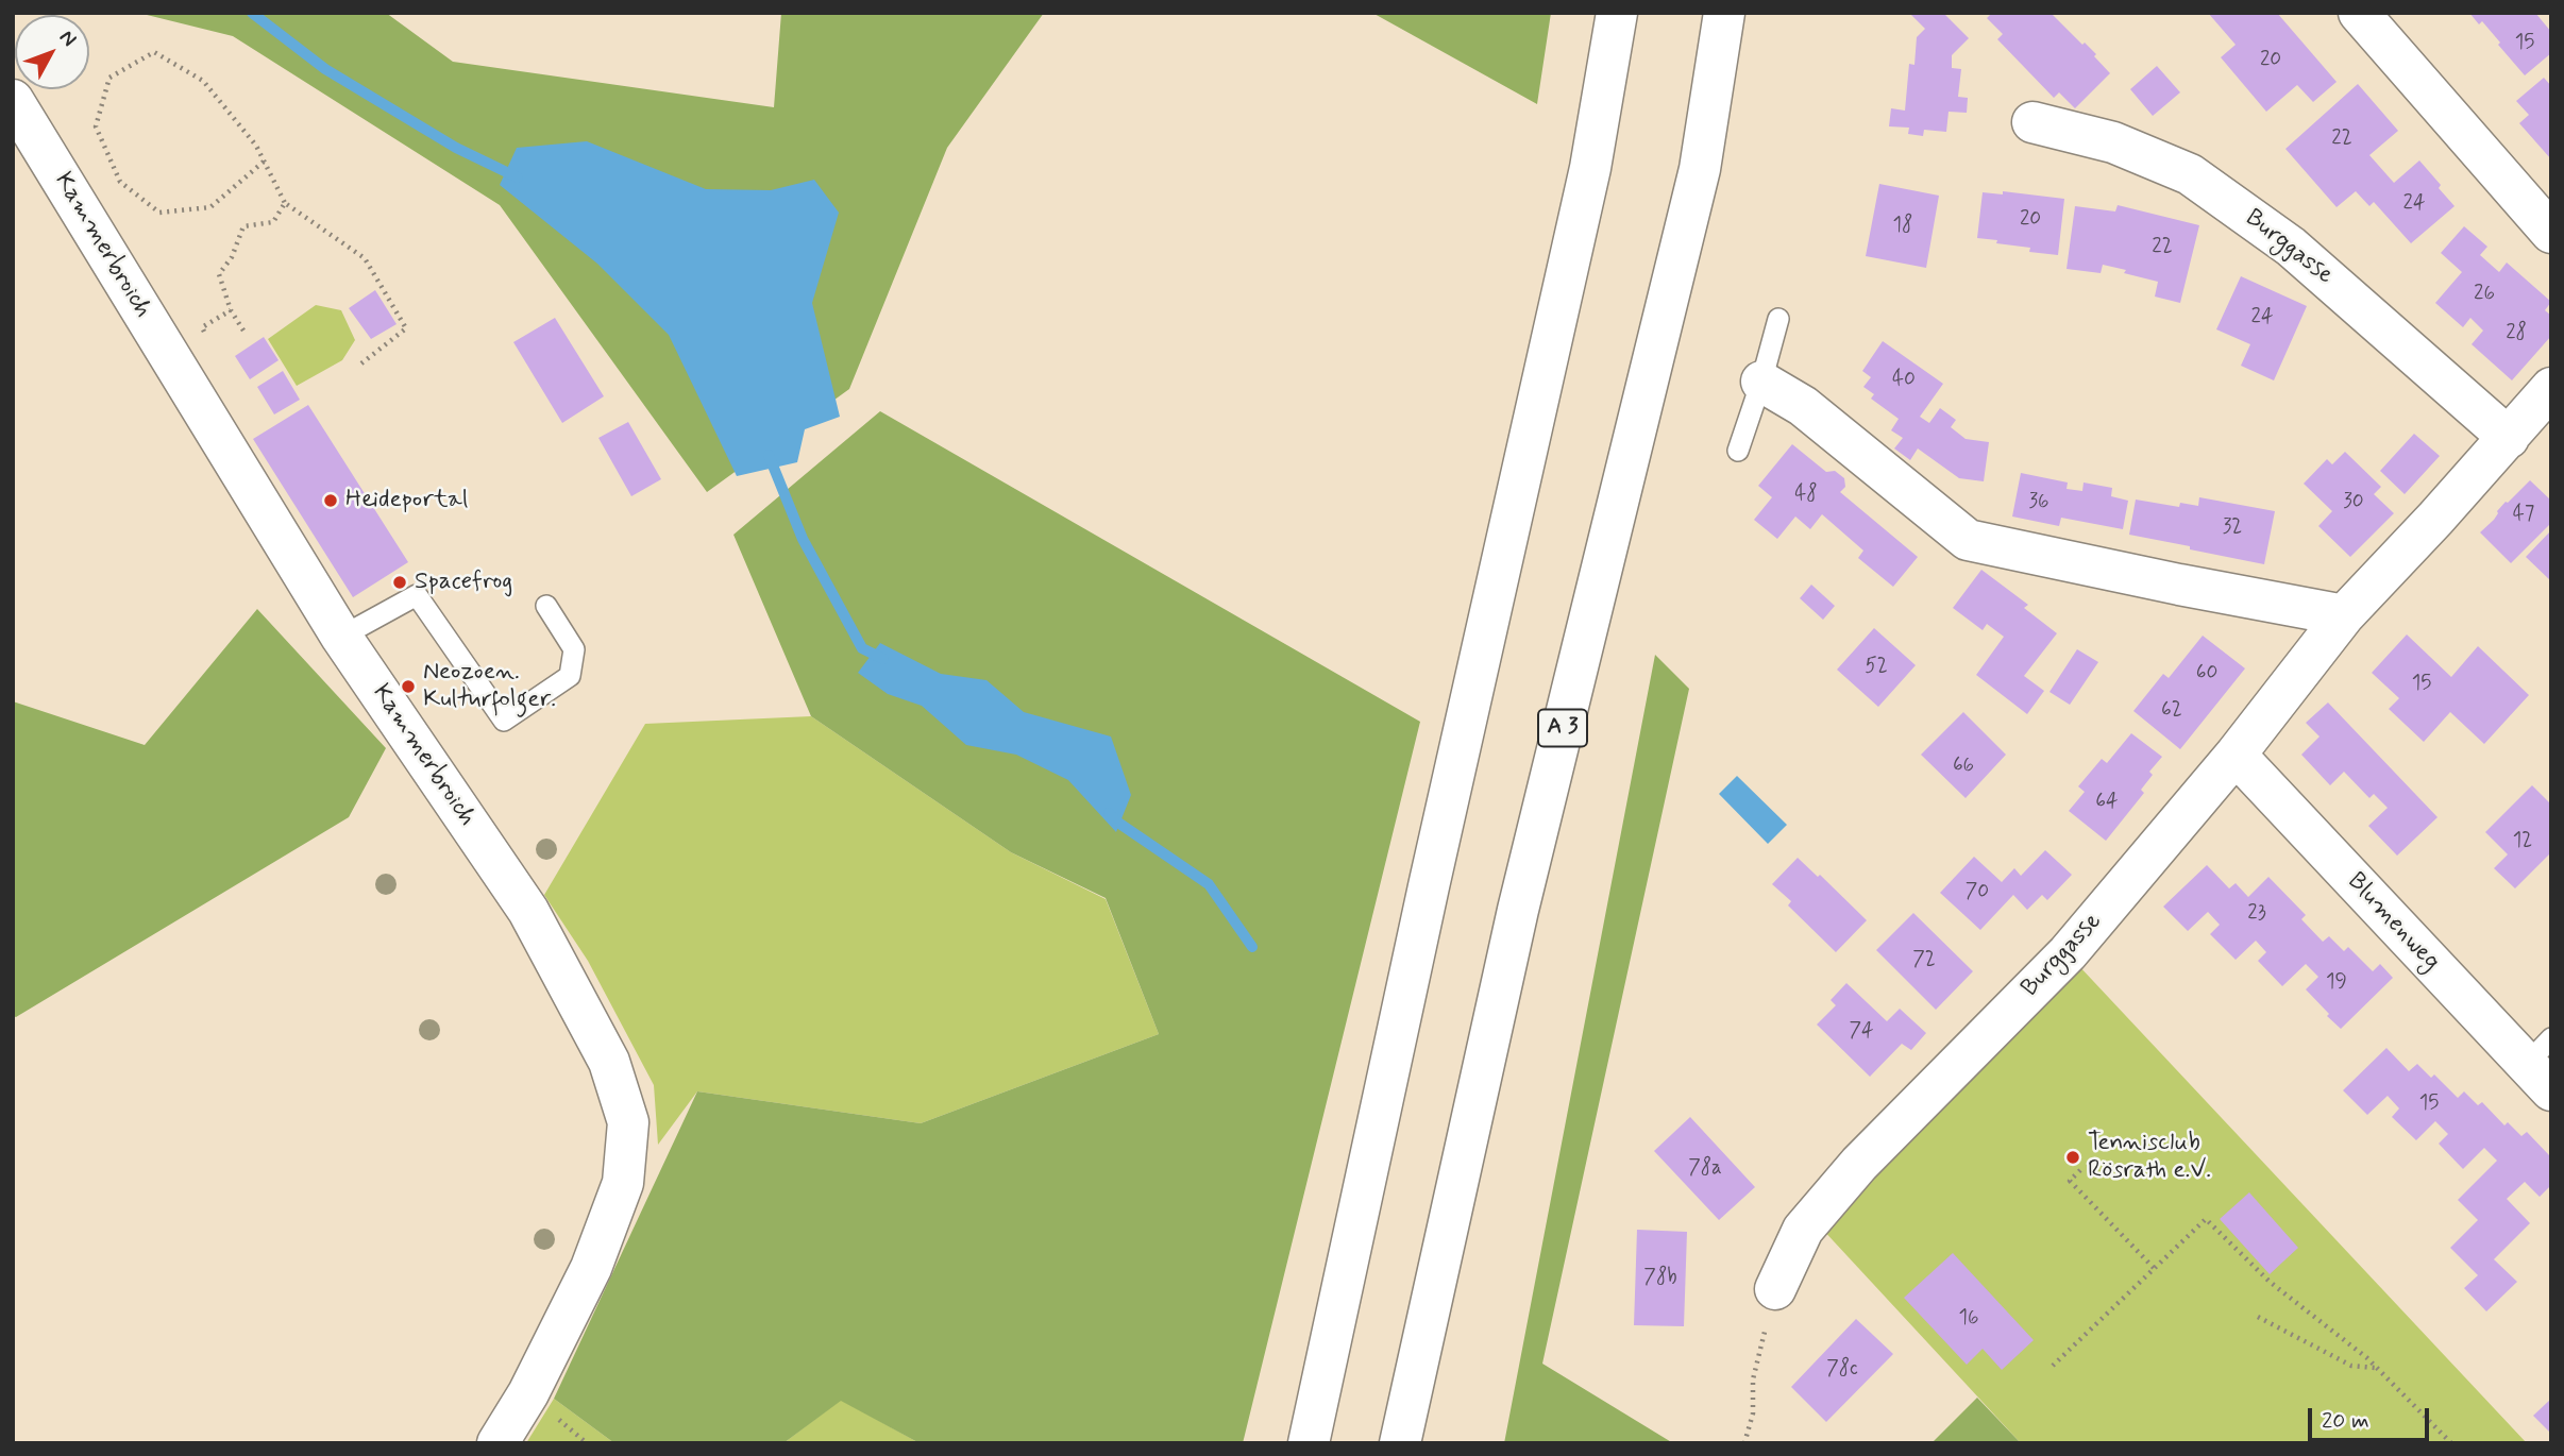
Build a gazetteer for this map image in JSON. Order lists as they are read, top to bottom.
{
  "streets": {
    "main road": [
      "Kammerbroich",
      "Burggasse",
      "A 3",
      "Blumenweg"
    ]
  },
  "crossings": [
    ["Burggasse", "Blumenweg"]
  ],
  "places": [
    "Heideportal",
    "Spacefrog",
    "Neozoen. Kulturfolger.",
    "Tennisclub Rösrath e.V."
  ],
  "house_numbers": [
    "15",
    "20",
    "22",
    "24",
    "20",
    "18",
    "22",
    "26",
    "24",
    "28",
    "40",
    "48",
    "36",
    "30",
    "47",
    "32",
    "52",
    "60",
    "15",
    "62",
    "66",
    "64",
    "12",
    "70",
    "23",
    "72",
    "19",
    "74",
    "15",
    "78a",
    "78b",
    "16",
    "78c"
  ],
  "scale_bar": "20 m",
  "north": "top right"
}
